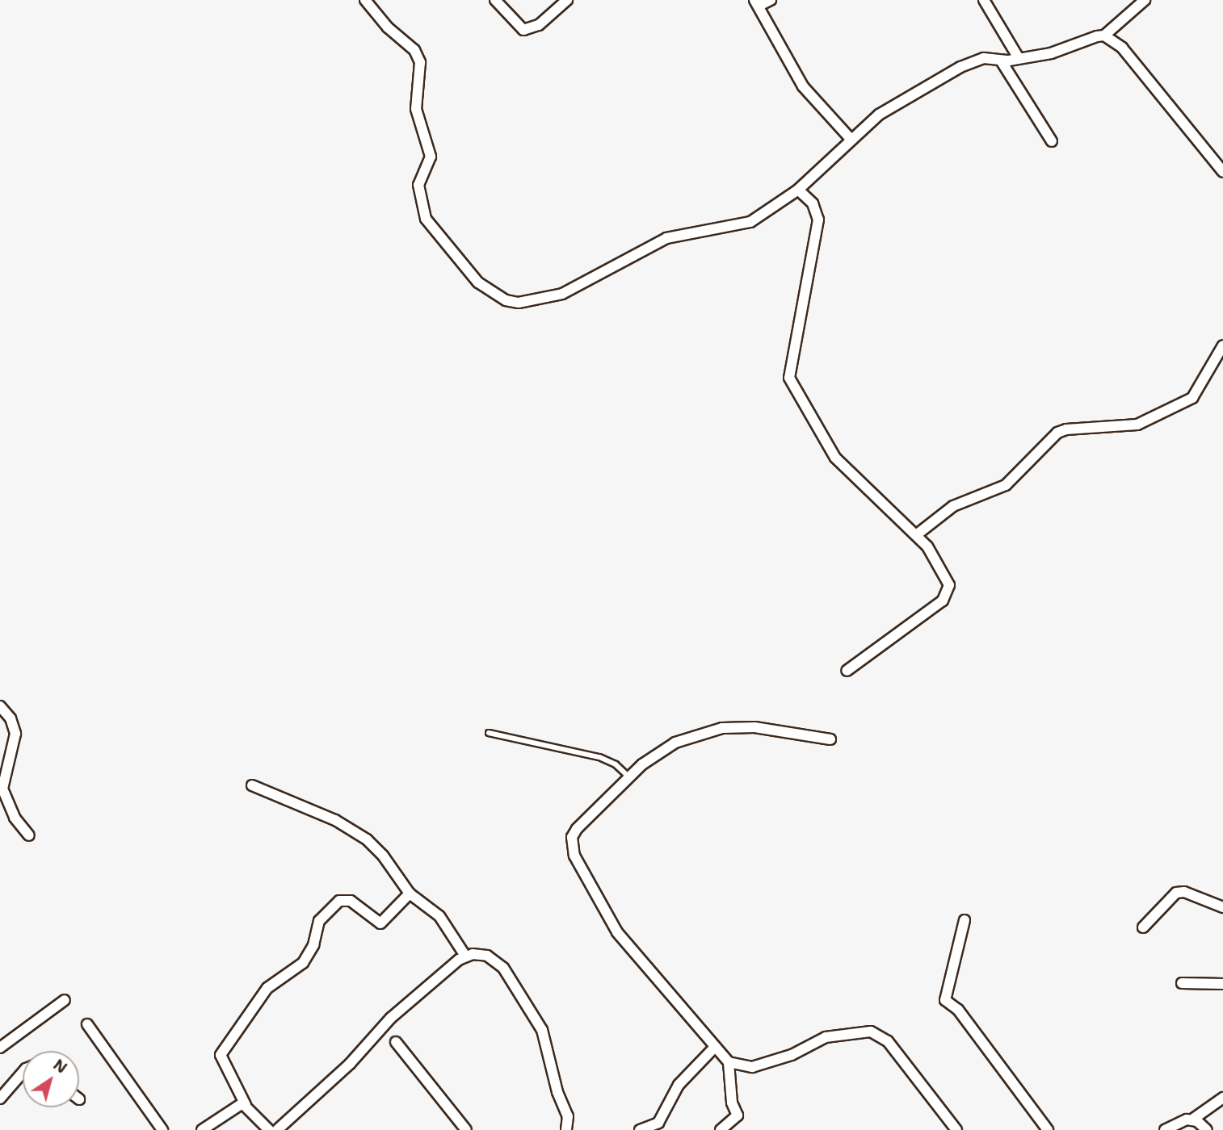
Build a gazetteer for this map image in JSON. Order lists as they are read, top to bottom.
{
  "north": "top right"
}
